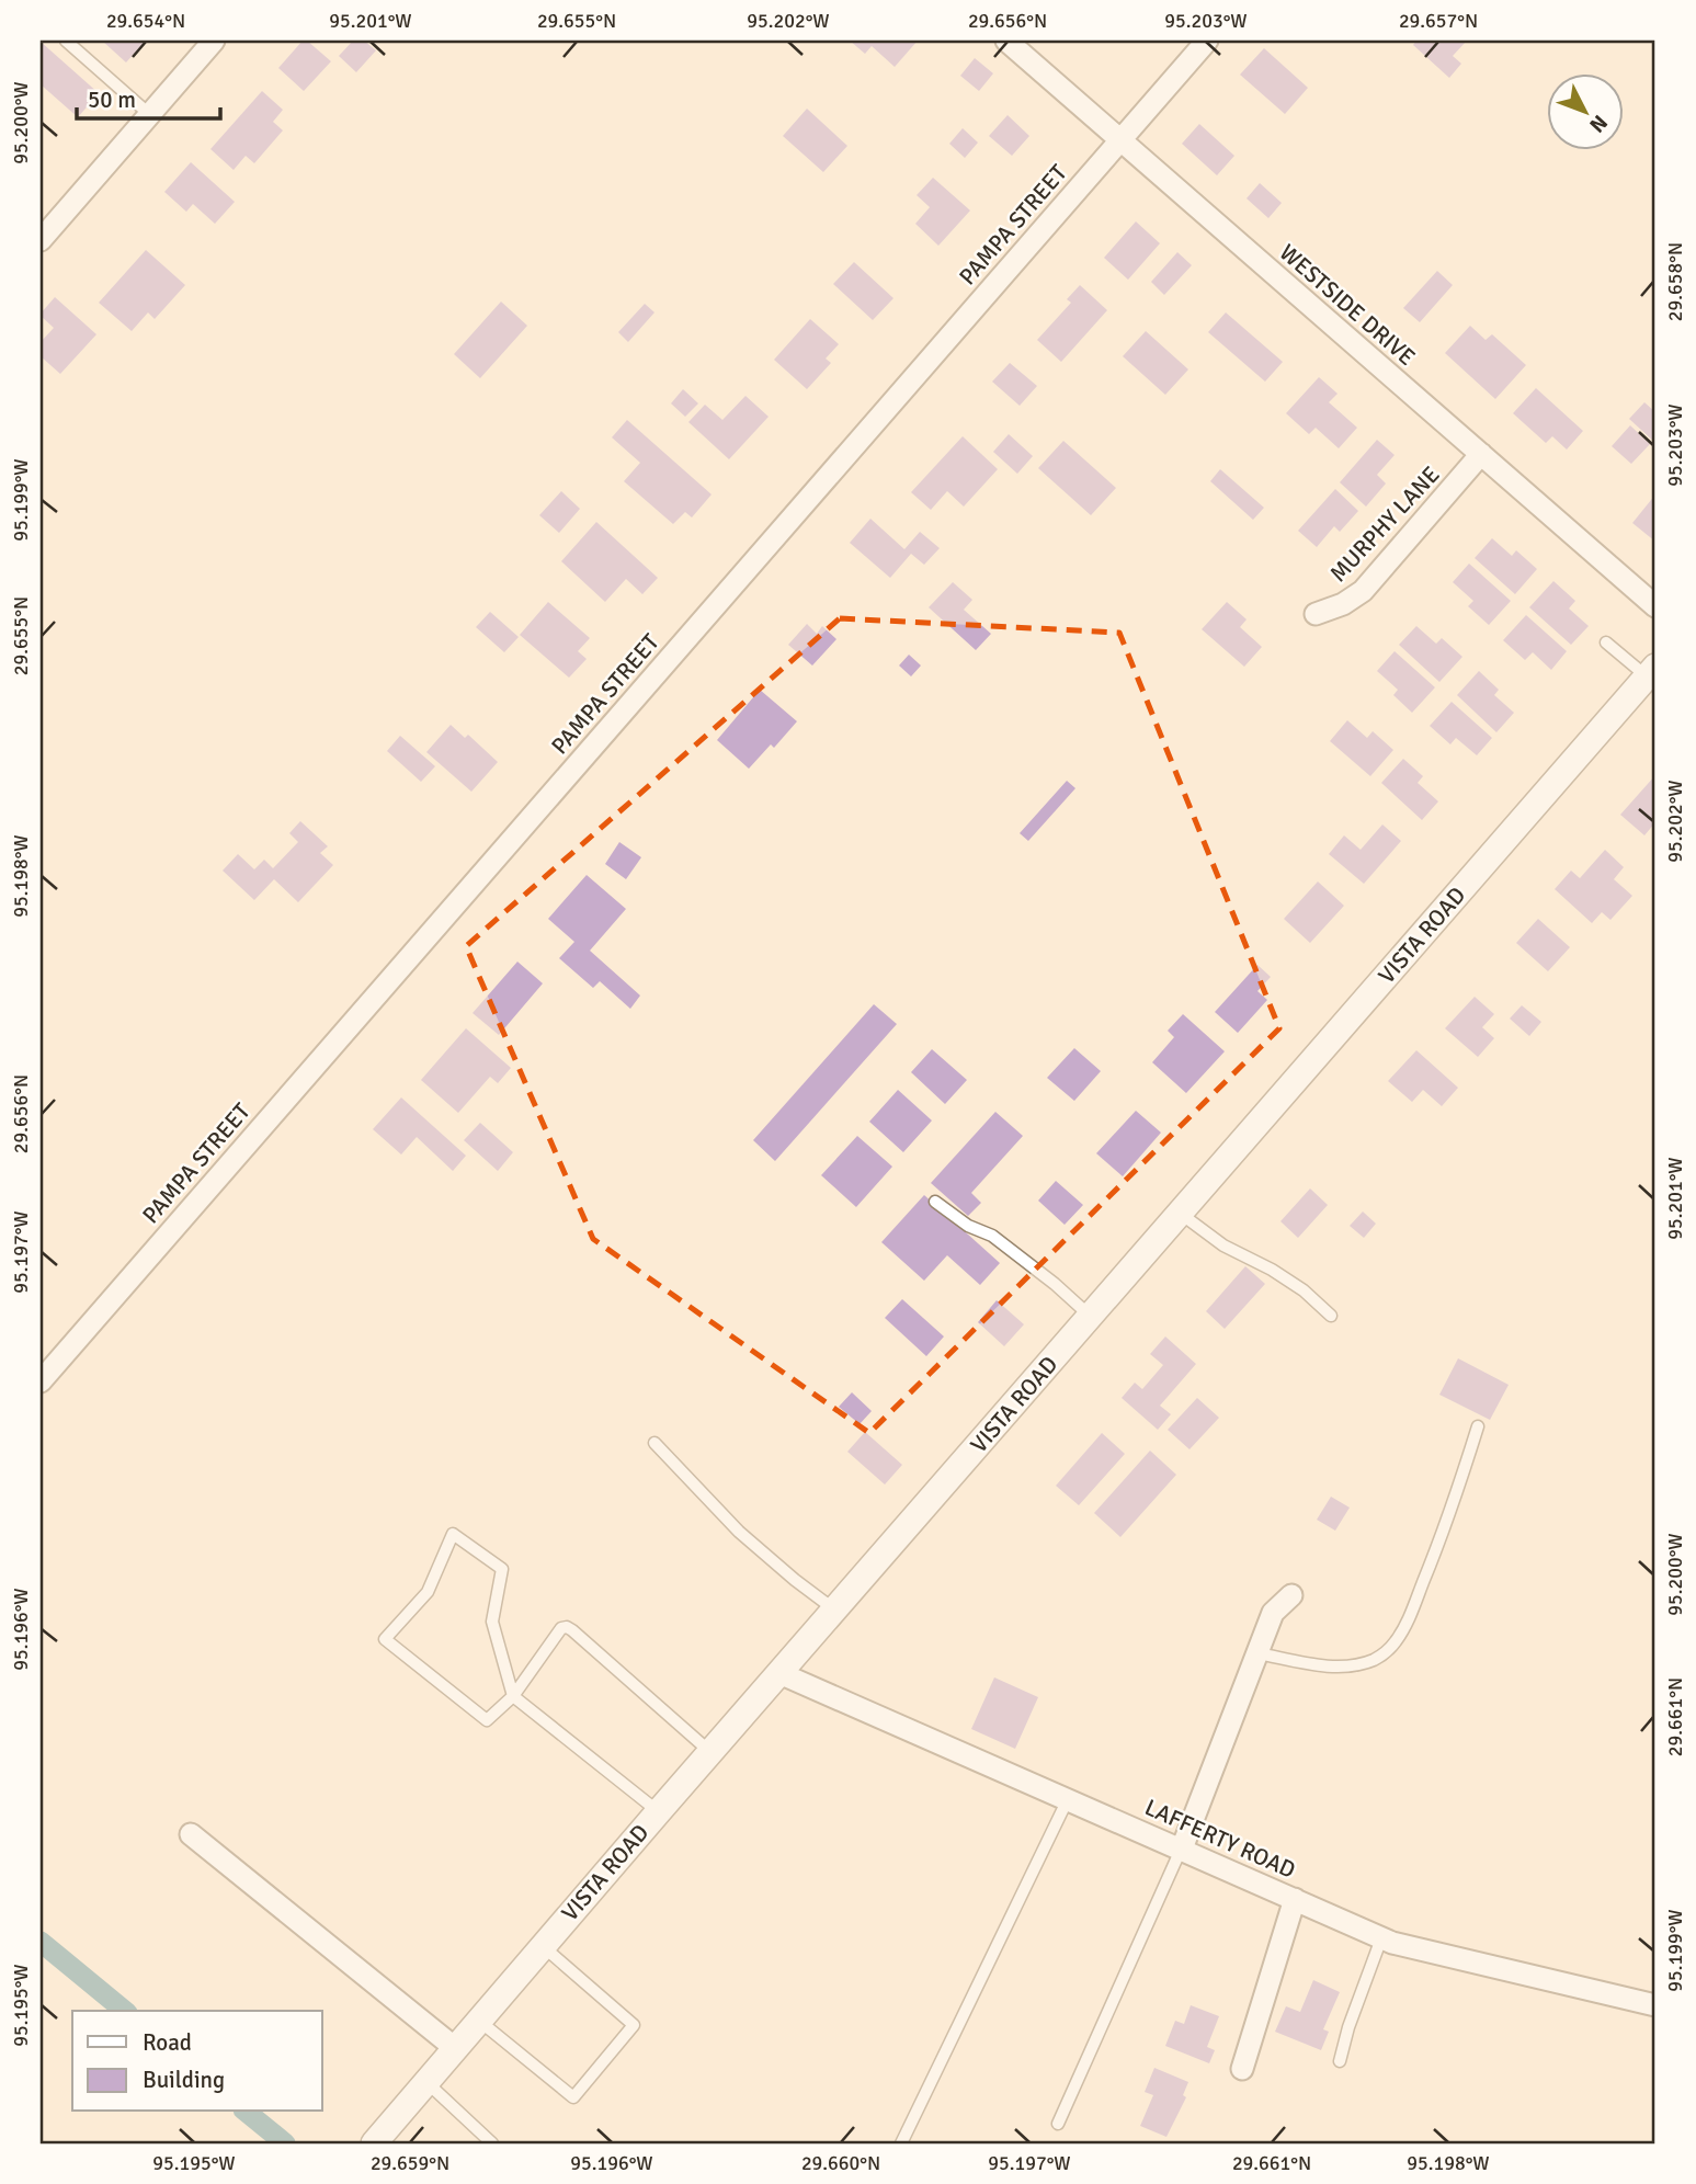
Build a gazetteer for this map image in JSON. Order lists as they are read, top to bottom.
{
  "streets": {
    "street": [
      "PAMPA STREET",
      "WESTSIDE DRIVE",
      "MURPHY LANE",
      "VISTA ROAD",
      "LAFFERTY ROAD"
    ]
  },
  "crossings": [
    ["PAMPA STREET", "WESTSIDE DRIVE"],
    ["WESTSIDE DRIVE", "MURPHY LANE"],
    ["VISTA ROAD", "LAFFERTY ROAD"]
  ],
  "legend": ["Road", "Building"],
  "scale_bar": "50 m",
  "north": "bottom right",
  "coordinates": [
    "29.654°N",
    "95.201°W",
    "29.655°N",
    "95.202°W",
    "29.656°N",
    "95.203°W",
    "29.657°N",
    "95.200°W",
    "29.658°N",
    "95.199°W",
    "95.198°W",
    "95.197°W",
    "95.196°W",
    "29.661°N",
    "95.195°W",
    "29.659°N",
    "29.660°N"
  ]
}
